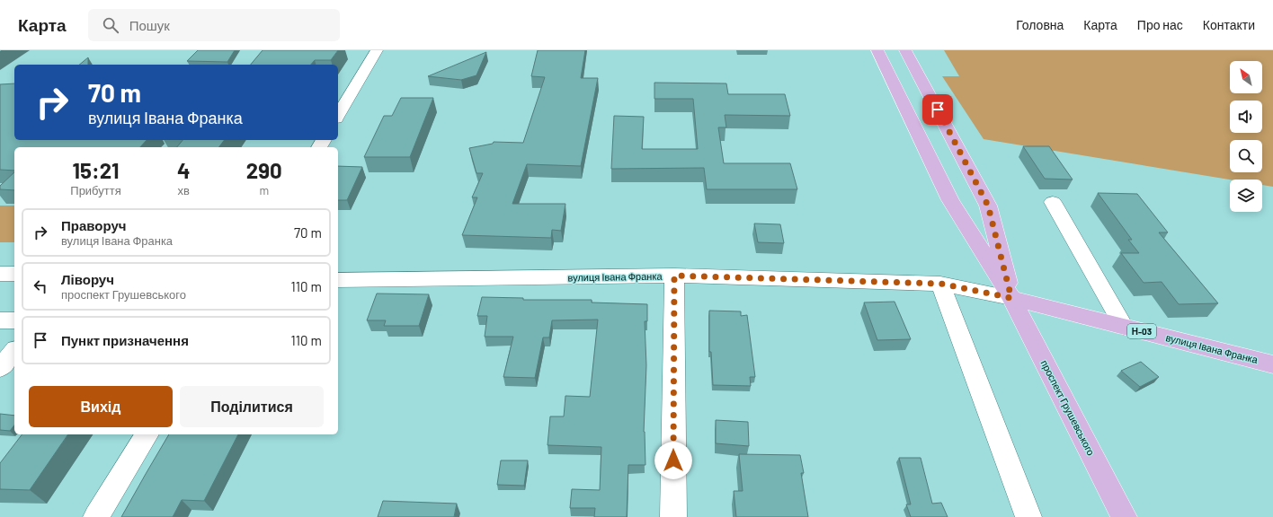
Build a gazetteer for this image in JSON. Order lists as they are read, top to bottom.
{
  "streets": {
    "main road": ["вулиця Івана Франка", "Н-03", "проспект Грушевського"]
  },
  "crossings": [
    ["вулиця Івана Франка", "проспект Грушевського"]
  ],
  "north": "top left",
  "page": {
    "header": "Карта",
    "search": "Пошук",
    "nav": [
      "Головна",
      "Карта",
      "Про нас",
      "Контакти"
    ],
    "turn": ["70 m", "вулиця Івана Франка"],
    "eta": [
      "15:21",
      "Прибуття",
      "4",
      "хв",
      "290",
      "m"
    ],
    "list": [
      {
        "name": "Праворуч",
        "note": "вулиця Івана Франка",
        "value": "70 m"
      },
      {
        "name": "Ліворуч",
        "note": "проспект Грушевського",
        "value": "110 m"
      },
      {
        "name": "Пункт призначення",
        "value": "110 m"
      }
    ],
    "buttons": ["Вихід", "Поділитися"]
  }
}
